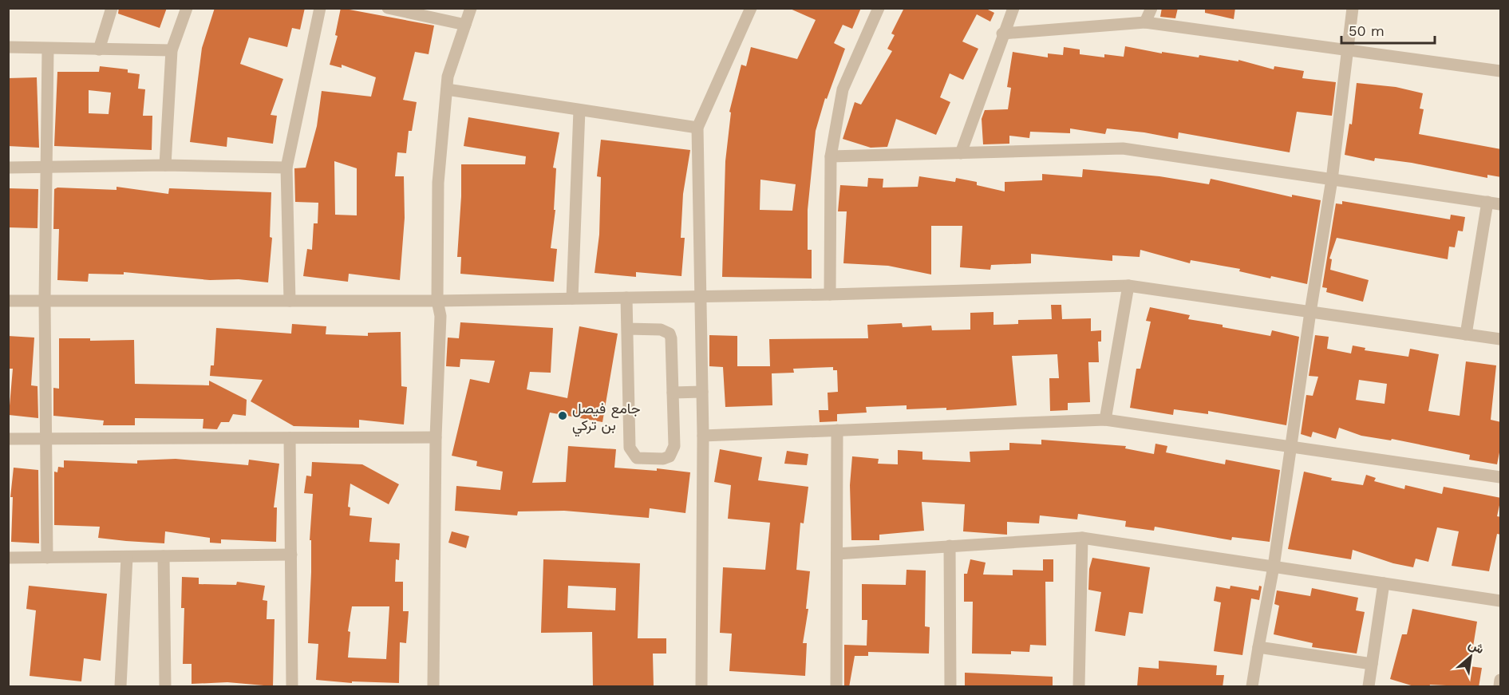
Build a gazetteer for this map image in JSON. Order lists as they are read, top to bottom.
{
  "places": ["جامع فيصل بن تركي"],
  "scale_bar": "50 m",
  "north": "top right"
}
